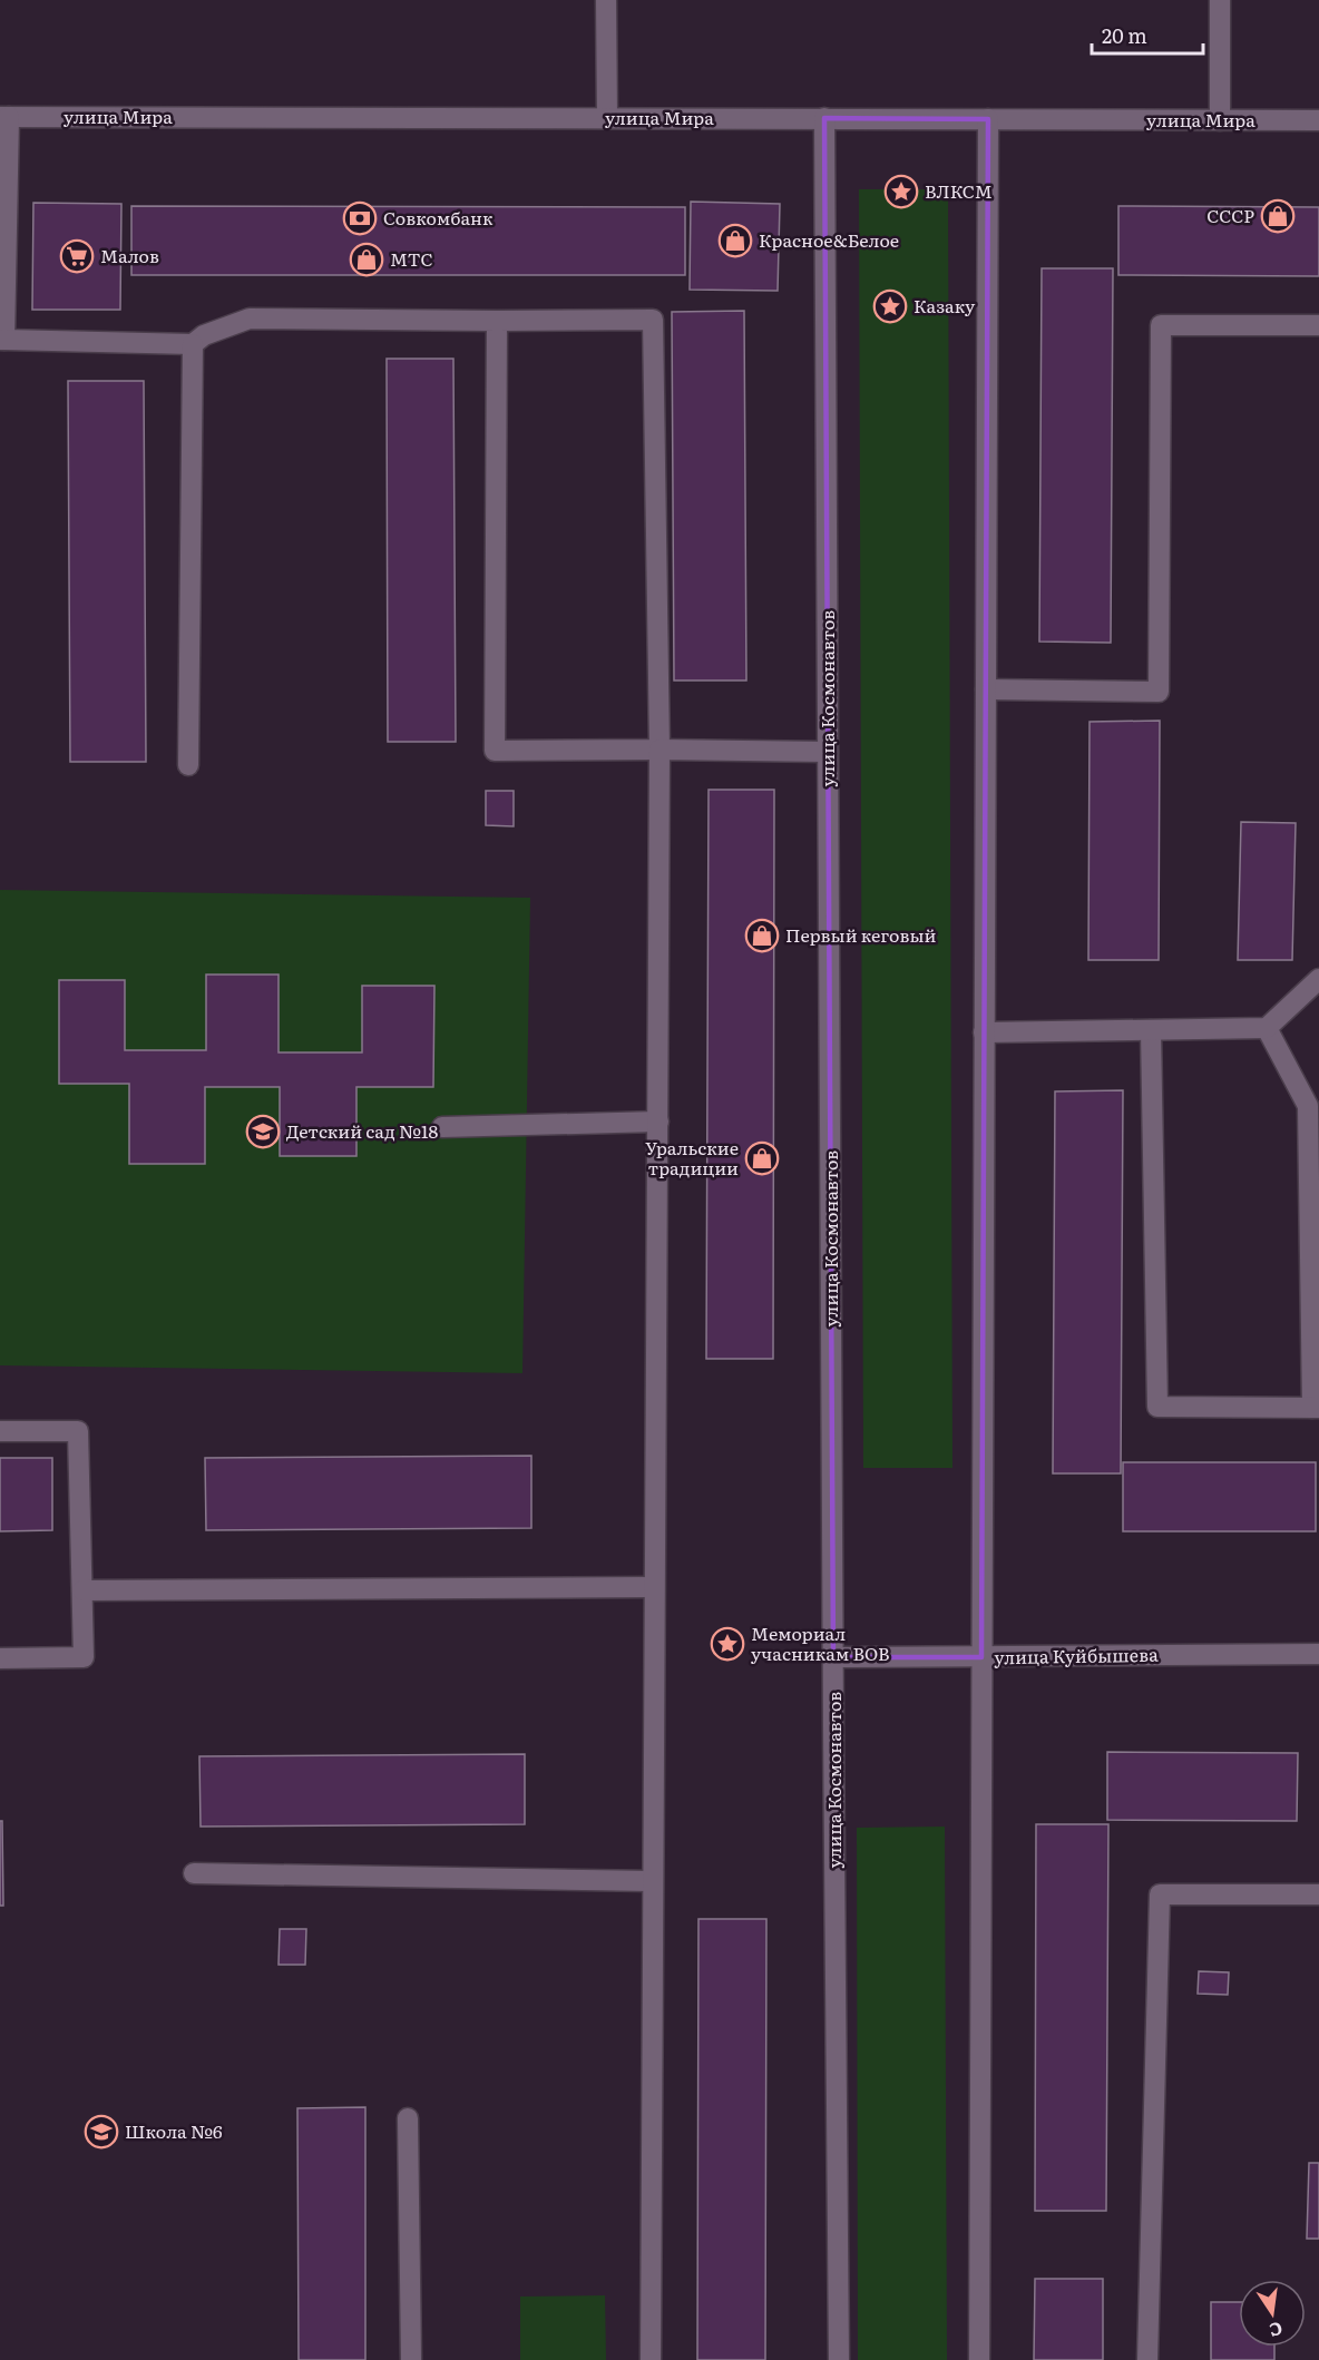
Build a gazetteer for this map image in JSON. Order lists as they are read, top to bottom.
{
  "streets": {
    "street": ["улица Мира", "улица Космонавтов", "улица Куйбышева"]
  },
  "crossings": [
    ["улица Мира", "улица Космонавтов"],
    ["улица Космонавтов", "улица Куйбышева"]
  ],
  "places": {
    "place": ["ВЛКСМ", "Казаку", "Мемориал учасникам ВОВ"],
    "shop": [
      "СССР",
      "Красное&Белое",
      "МТС",
      "Первый кеговый",
      "Уральские традиции"
    ],
    "bank": ["Совкомбанк"],
    "supermarket": ["Малов"],
    "school or university": ["Детский сад №18", "Школа №6"]
  },
  "scale_bar": "20 m",
  "north": "bottom"
}
